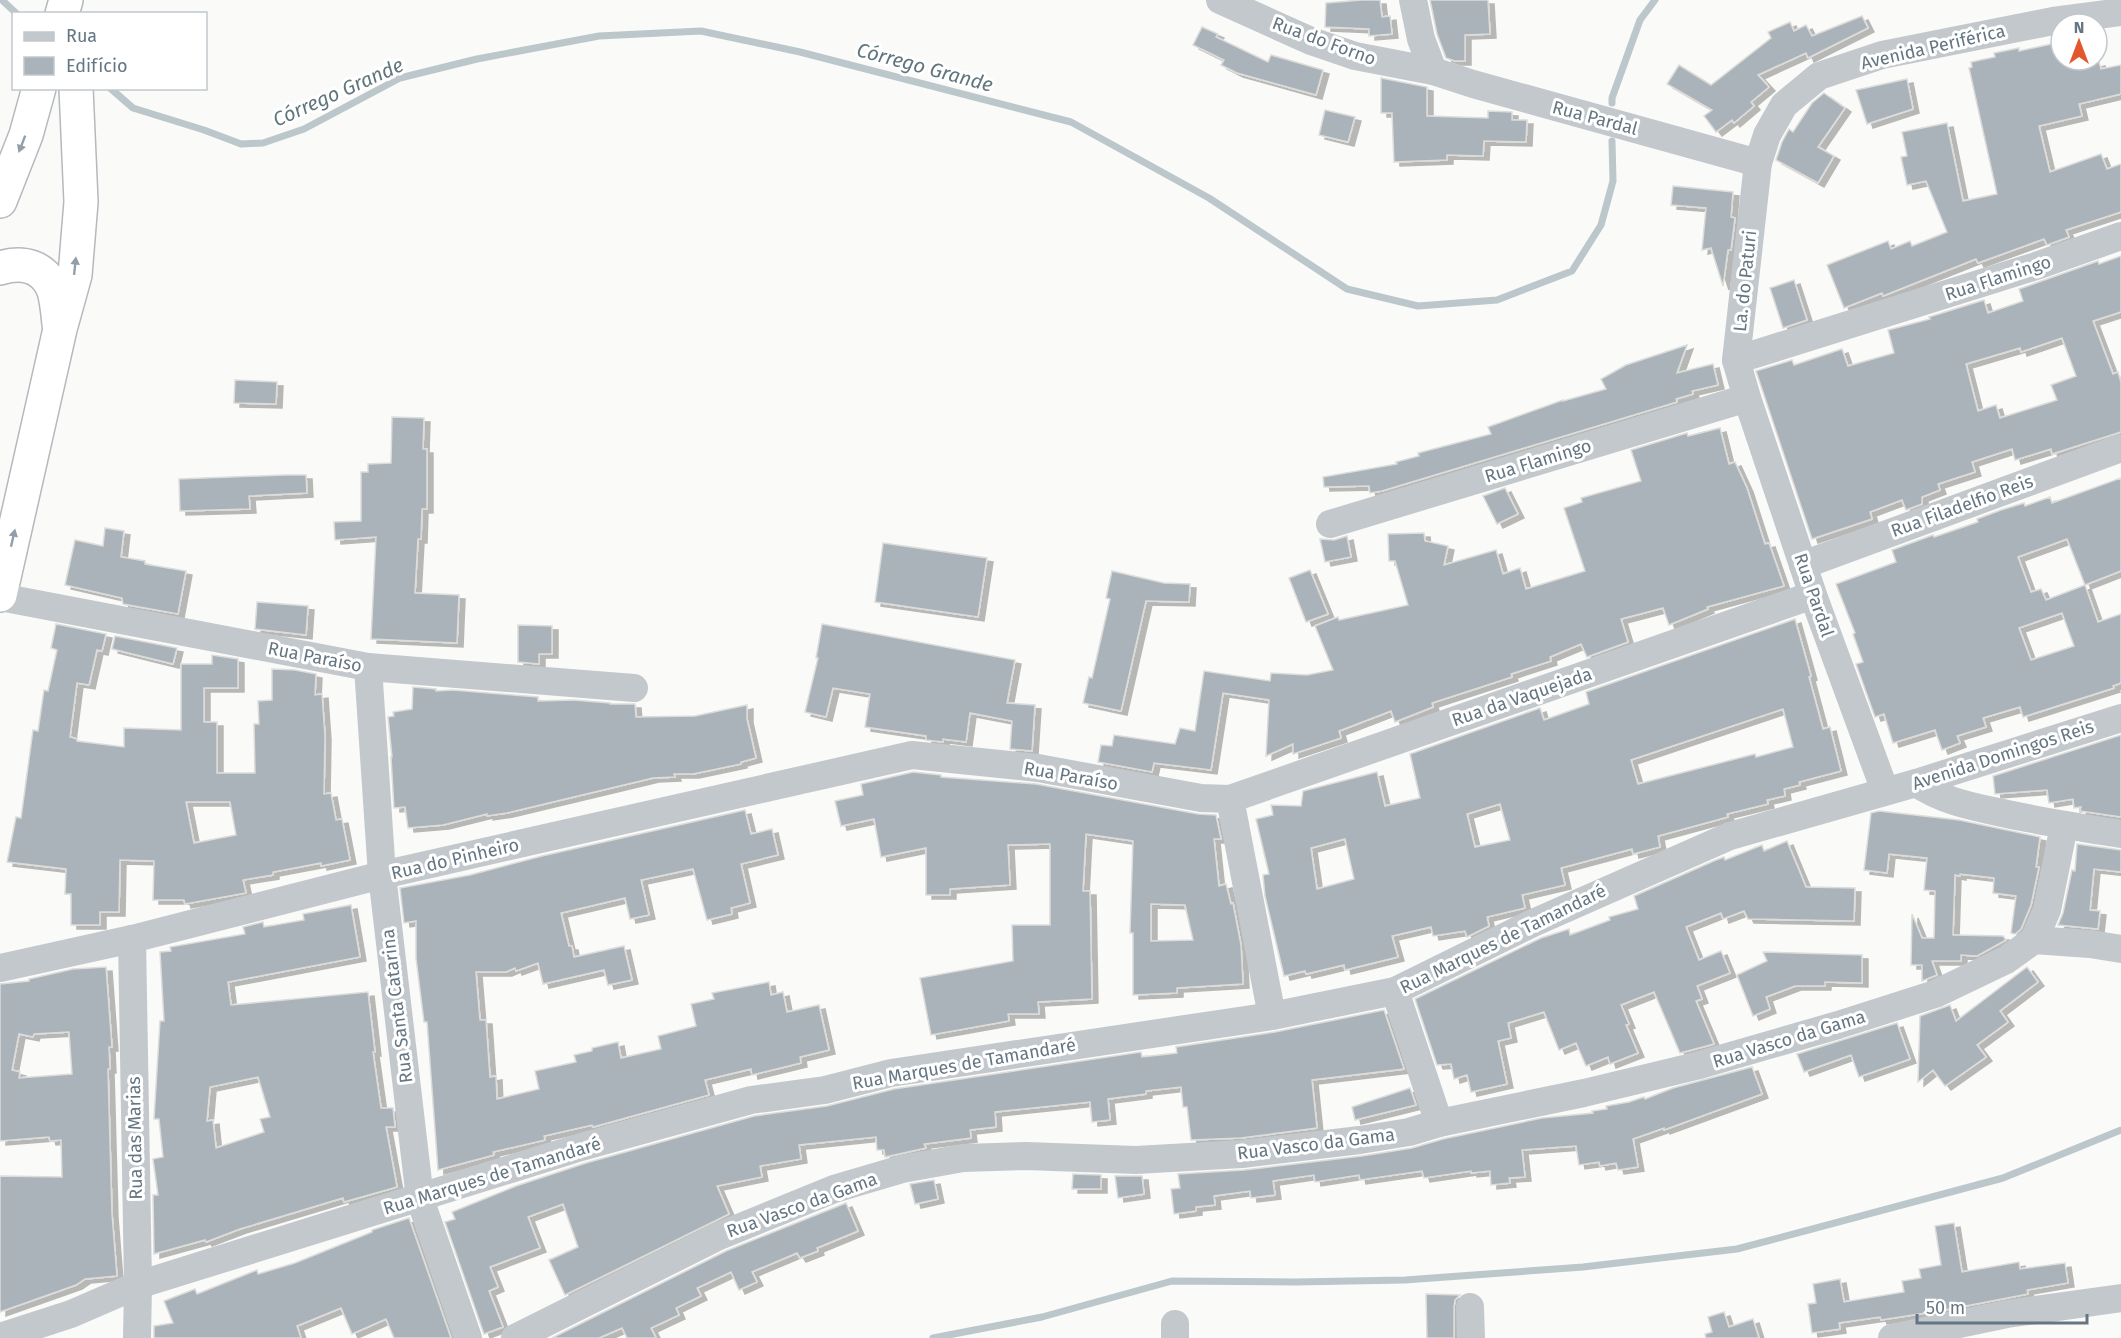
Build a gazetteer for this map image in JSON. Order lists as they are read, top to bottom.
{
  "streets": {
    "street": [
      "Rua do Forno",
      "Avenida Periférica",
      "Rua Pardal",
      "Rua Flamingo",
      "La. do Paturi",
      "Rua Filadelfio Reis",
      "Rua Paraíso",
      "Rua da Vaquejada",
      "Avenida Domingos Reis",
      "Rua do Pinheiro",
      "Rua Marques de Tamandaré",
      "Rua Santa Catarina",
      "Rua Vasco da Gama",
      "Rua das Marias"
    ]
  },
  "crossings": [
    ["Rua do Forno", "Rua Pardal"],
    ["Avenida Periférica", "Rua Pardal"],
    ["Avenida Periférica", "La. do Paturi"],
    ["Rua Pardal", "Rua Flamingo"],
    ["Rua Pardal", "La. do Paturi"],
    ["Rua Pardal", "Rua Filadelfio Reis"],
    ["Rua Pardal", "Rua da Vaquejada"],
    ["Rua Pardal", "Avenida Domingos Reis"],
    ["Rua Pardal", "Rua Marques de Tamandaré"],
    ["Rua Flamingo", "La. do Paturi"],
    ["Rua Paraíso", "Rua da Vaquejada"],
    ["Rua Paraíso", "Rua do Pinheiro"],
    ["Rua Paraíso", "Rua Santa Catarina"],
    ["Avenida Domingos Reis", "Rua Marques de Tamandaré"],
    ["Rua do Pinheiro", "Rua Santa Catarina"],
    ["Rua do Pinheiro", "Rua das Marias"],
    ["Rua Marques de Tamandaré", "Rua Santa Catarina"],
    ["Rua Marques de Tamandaré", "Rua das Marias"]
  ],
  "water": ["Córrego Grande"],
  "legend": ["Rua", "Edifício"],
  "scale_bar": "50 m",
  "north": "top"
}
